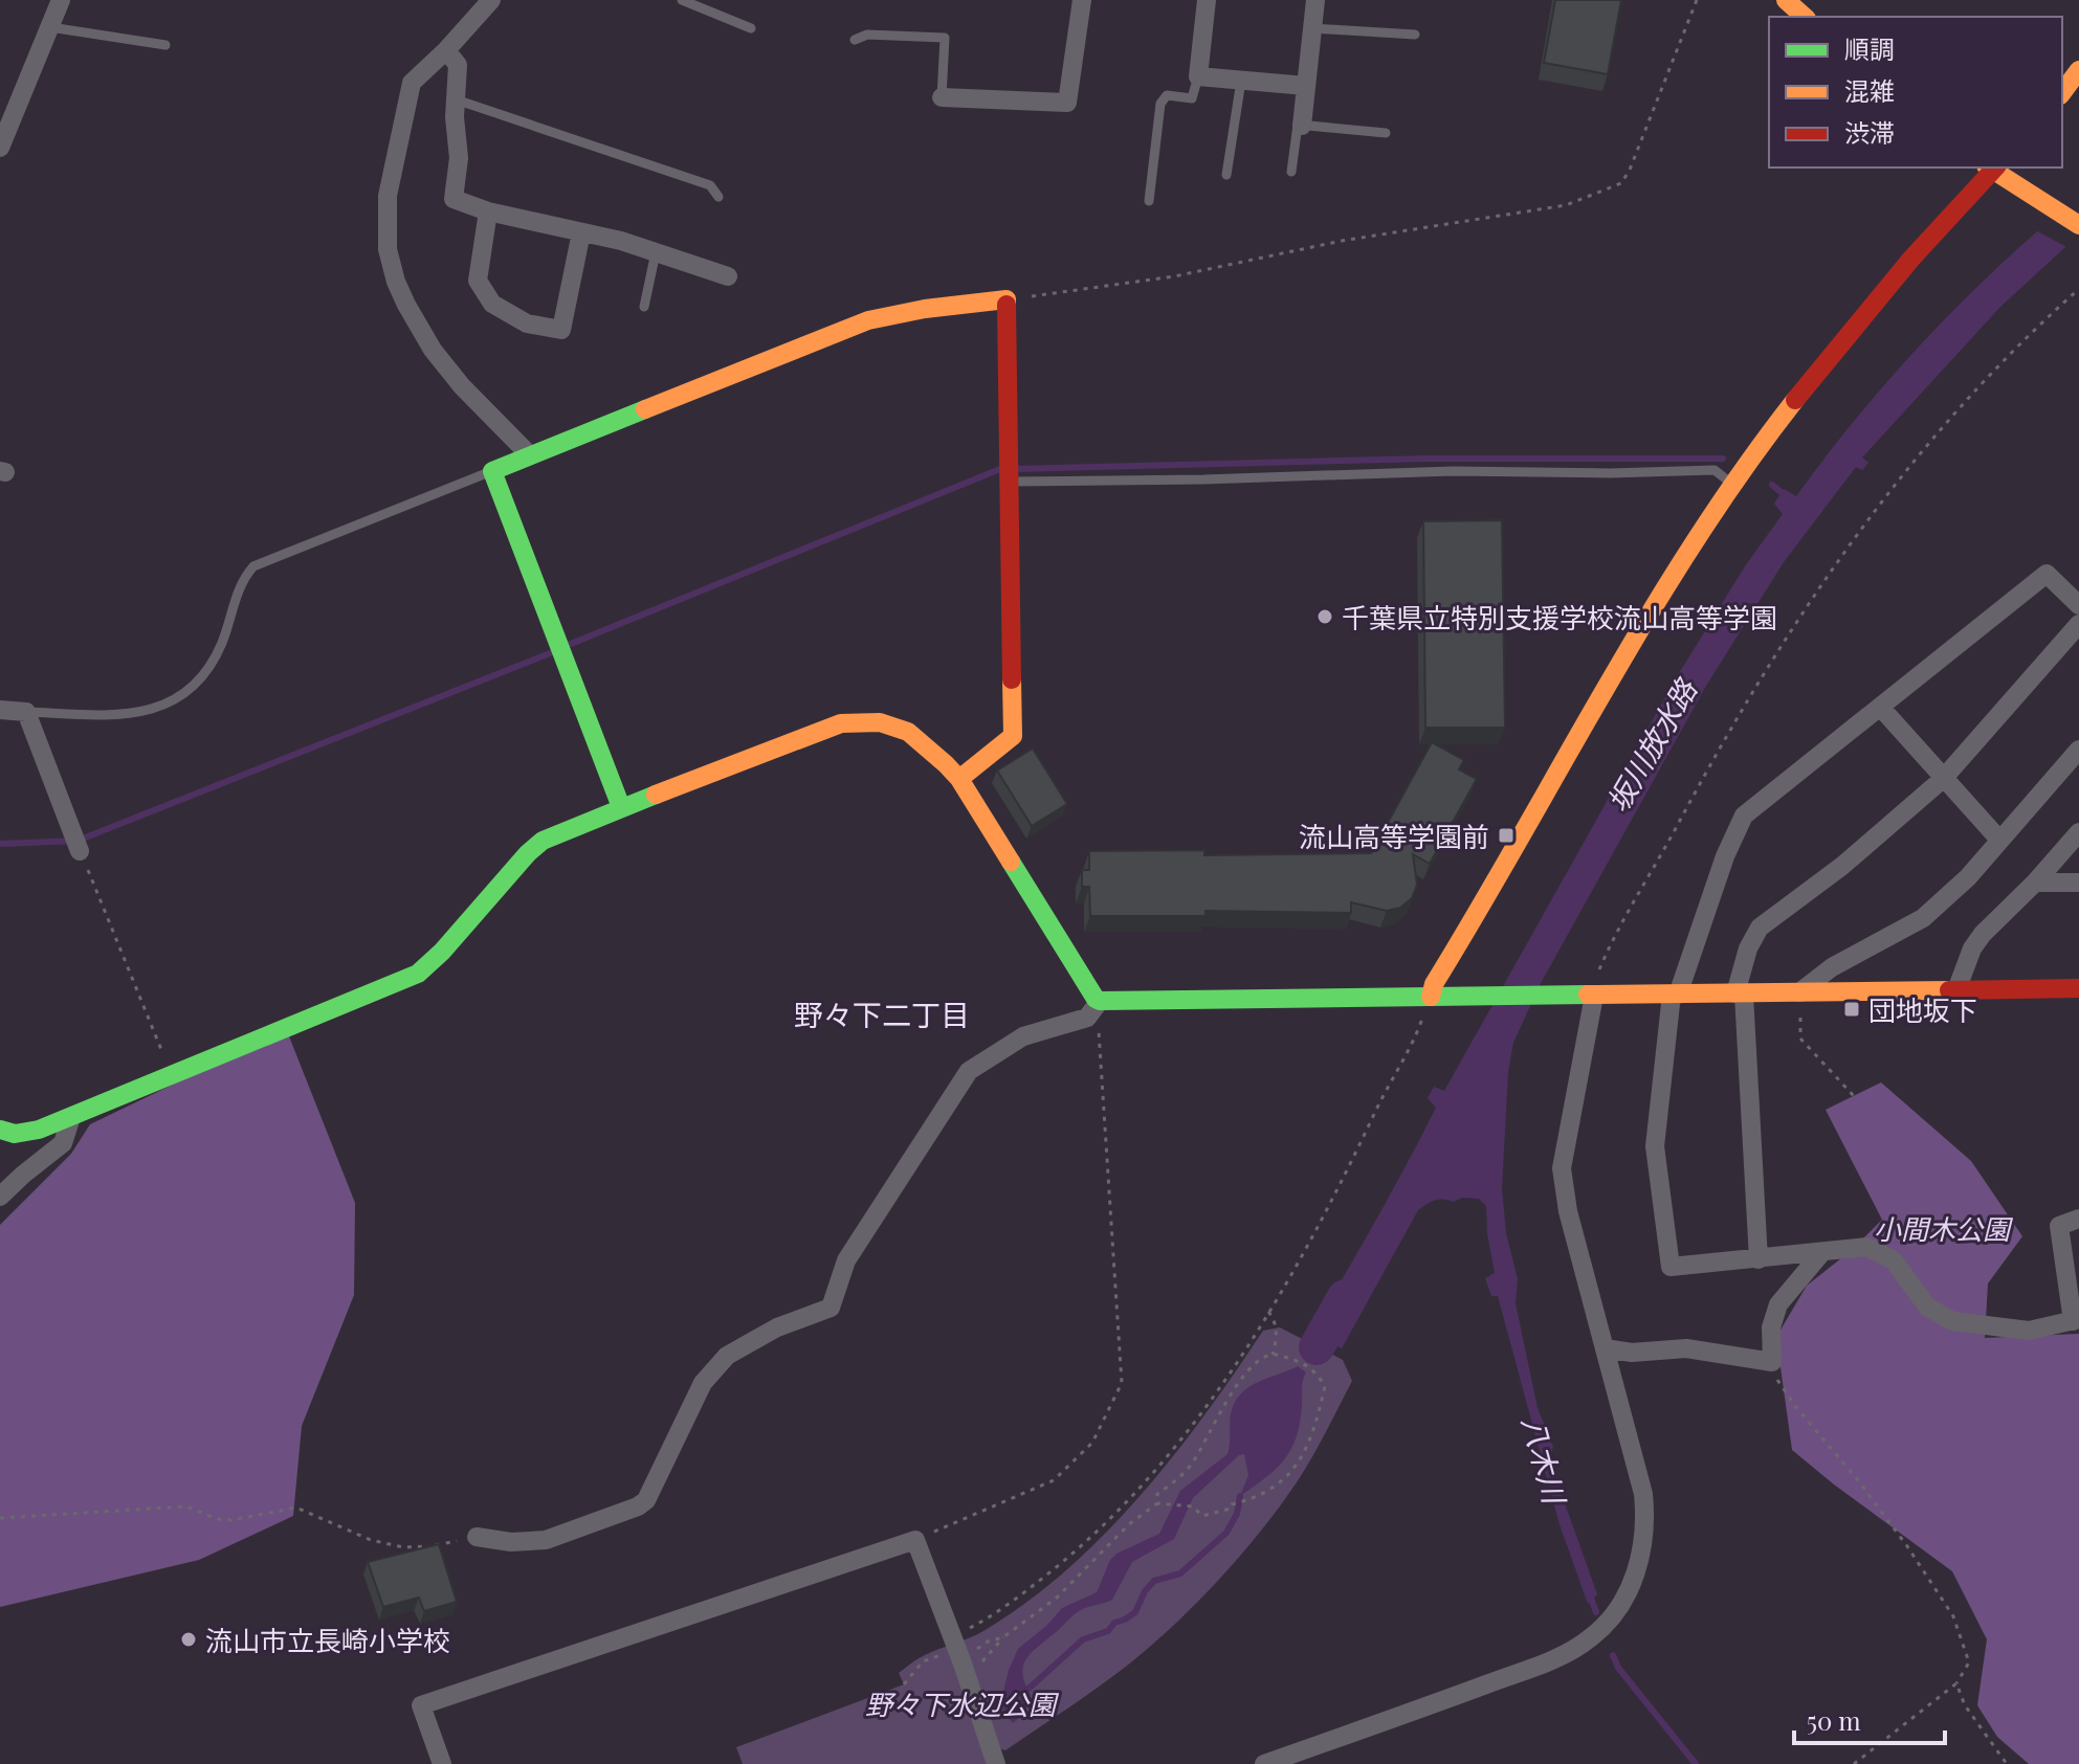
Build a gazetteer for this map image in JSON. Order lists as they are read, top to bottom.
{
  "districts": ["野々下二丁目"],
  "water": ["坂川放水路", "八木川"],
  "parks": ["小間木公園", "野々下水辺公園"],
  "places": {
    "other": ["千葉県立特別支援学校流山高等学園", "流山市立長崎小学校"],
    "transit": ["流山高等学園前", "団地坂下"]
  },
  "legend": ["順調", "混雑", "渋滞"],
  "scale_bar": "50 m"
}
